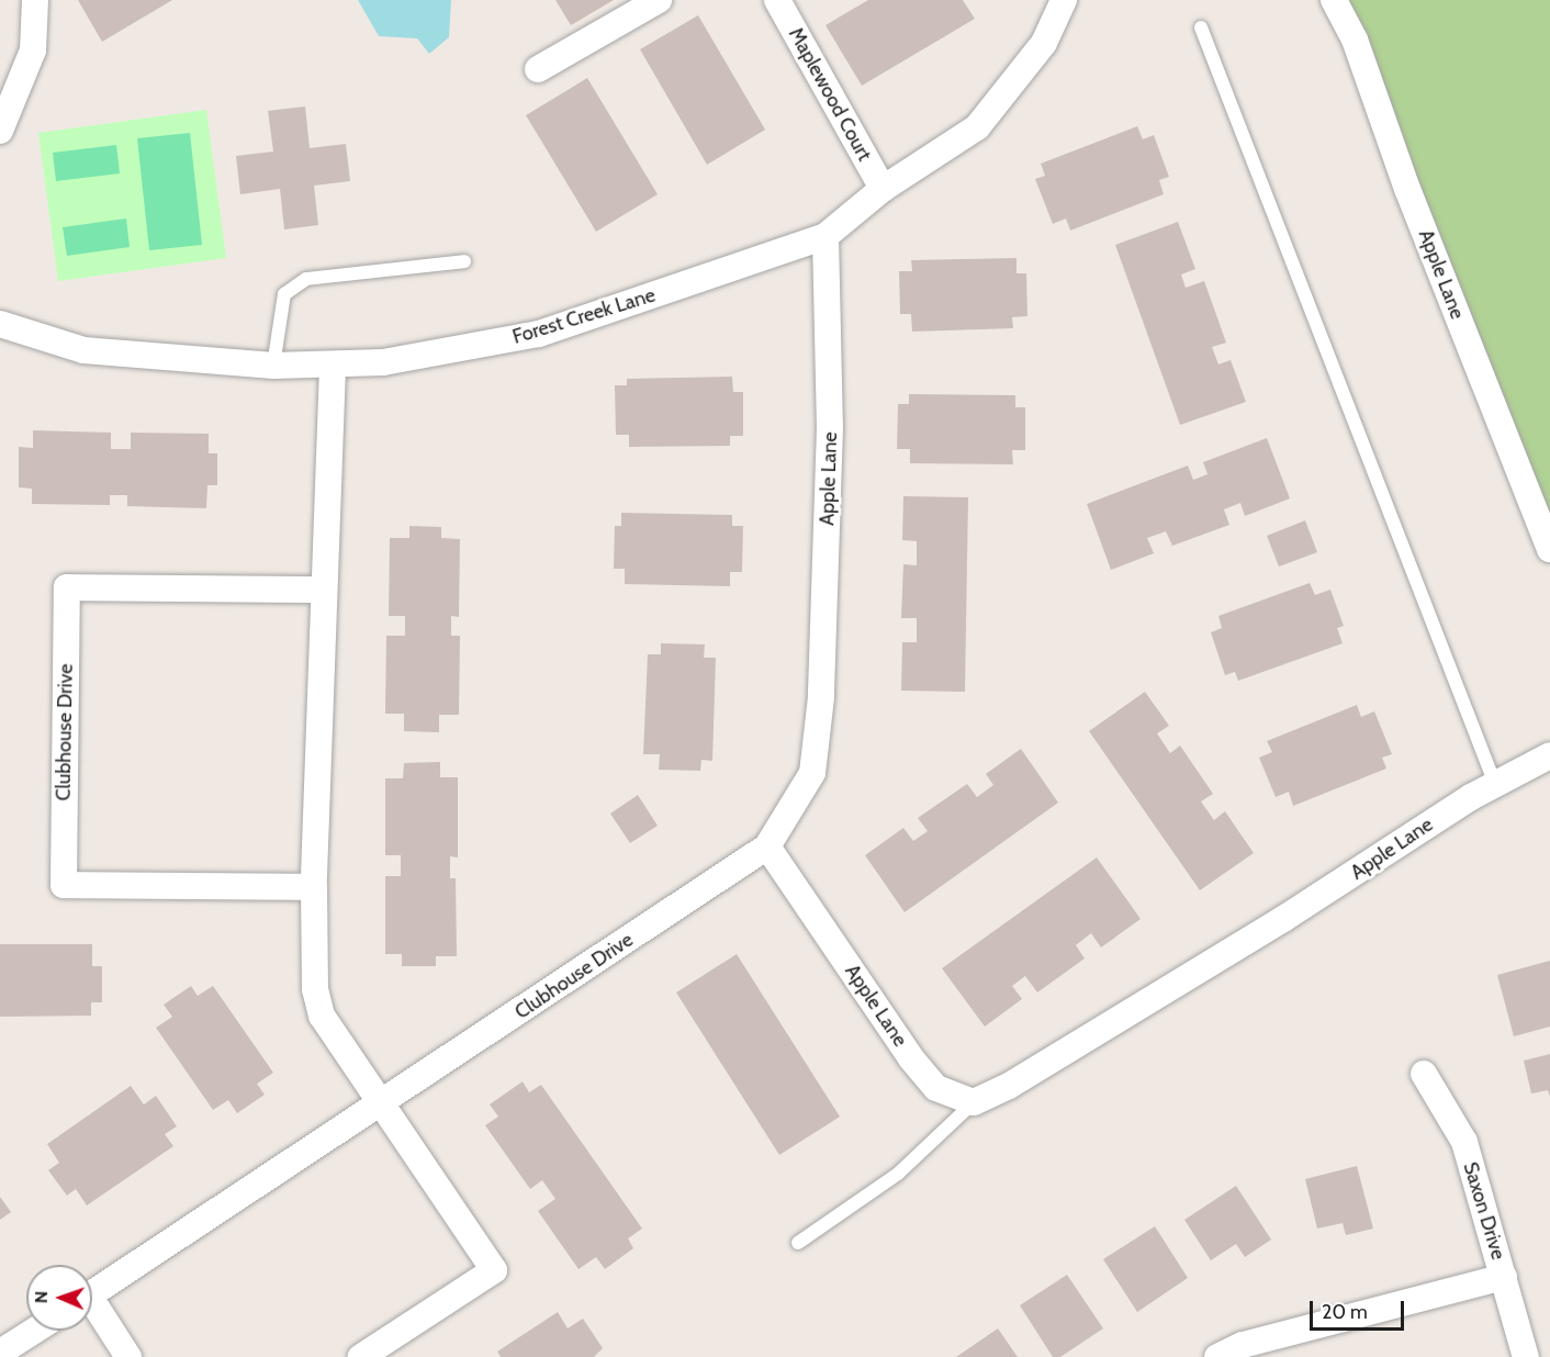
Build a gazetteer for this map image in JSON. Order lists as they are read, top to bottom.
{
  "streets": {
    "street": [
      "Maplewood Court",
      "Apple Lane",
      "Forest Creek Lane",
      "Clubhouse Drive",
      "Saxon Drive"
    ]
  },
  "crossings": [
    ["Maplewood Court", "Forest Creek Lane"],
    ["Apple Lane", "Forest Creek Lane"],
    ["Apple Lane", "Clubhouse Drive"]
  ],
  "scale_bar": "20 m",
  "north": "left"
}
